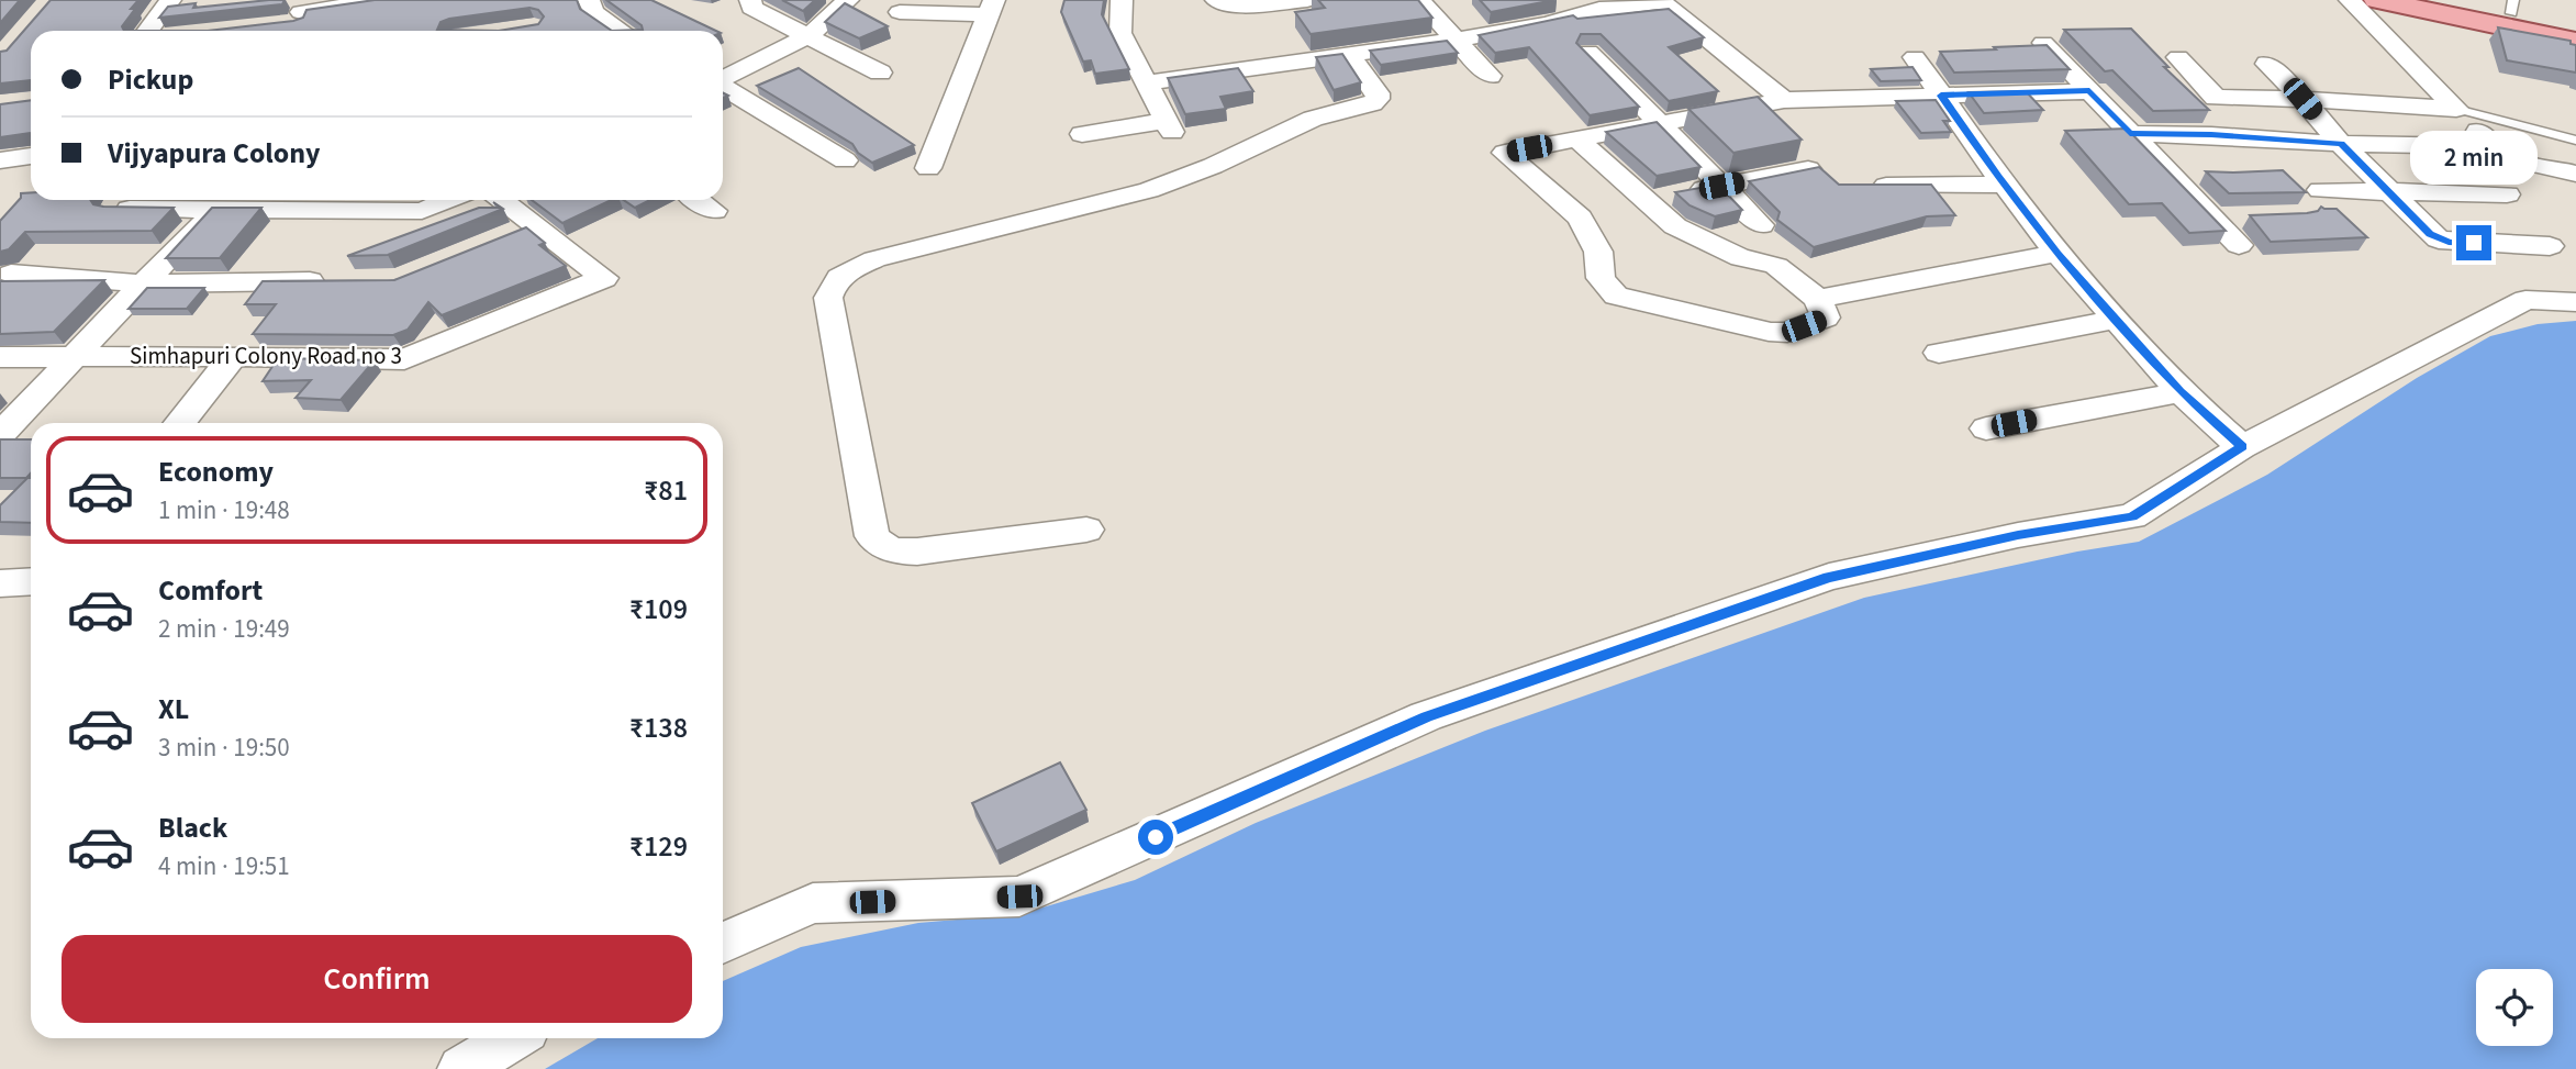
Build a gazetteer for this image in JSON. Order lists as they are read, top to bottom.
{
  "streets": {
    "street": ["Simhapuri Colony Road no 3"]
  },
  "page": {
    "banner": ["Pickup", "Vijyapura Colony"],
    "bubble": "2 min",
    "list": [
      {
        "name": "Economy",
        "note": "1 min · 19:48",
        "value": "₹81"
      },
      {
        "name": "Comfort",
        "note": "2 min · 19:49",
        "value": "₹109"
      },
      {
        "name": "XL",
        "note": "3 min · 19:50",
        "value": "₹138"
      },
      {
        "name": "Black",
        "note": "4 min · 19:51",
        "value": "₹129"
      }
    ],
    "buttons": "Confirm"
  }
}
